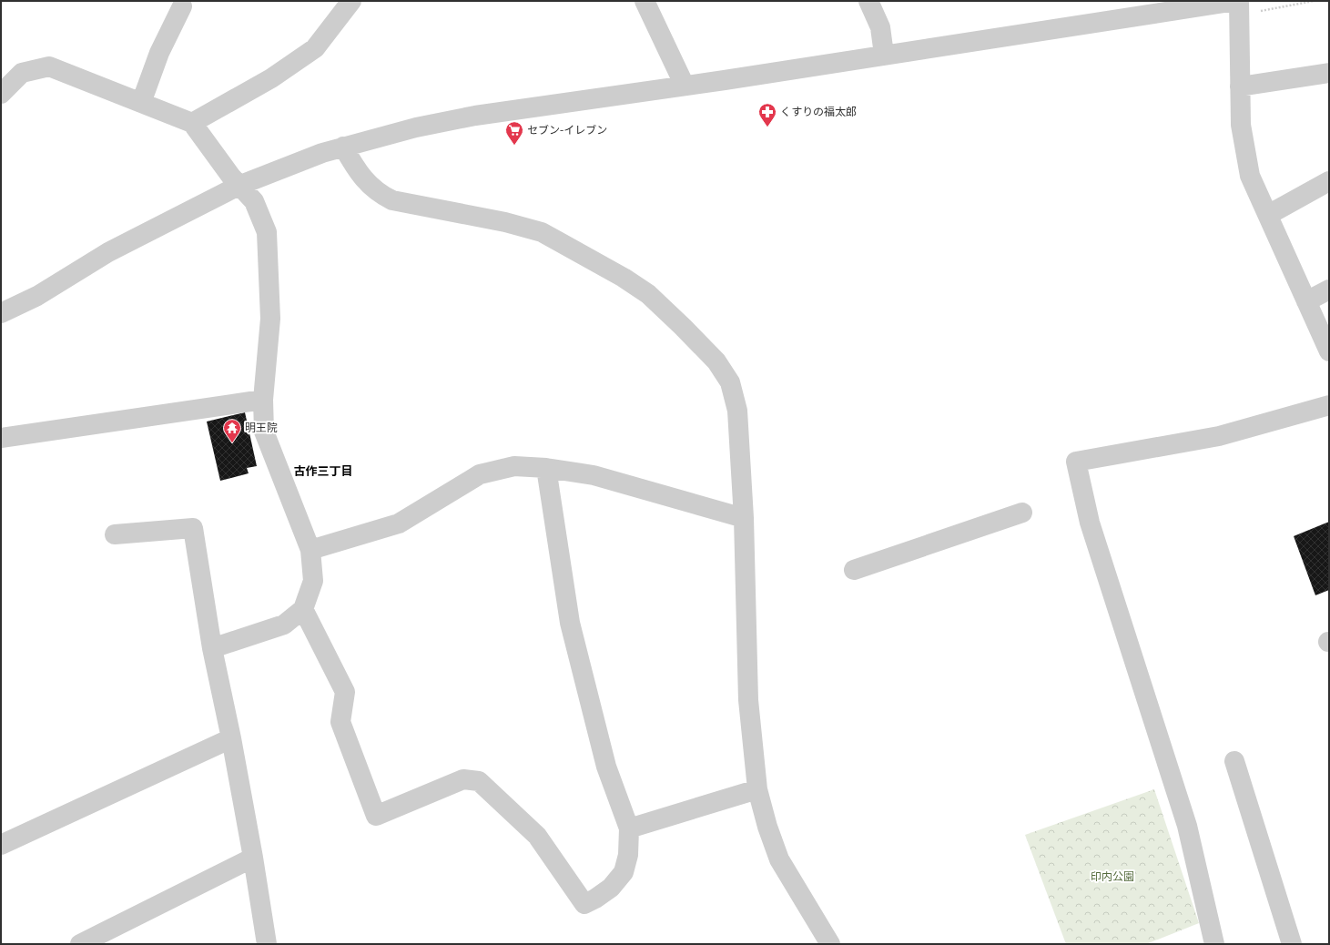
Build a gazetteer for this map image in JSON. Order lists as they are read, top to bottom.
{
  "districts": ["古作三丁目"],
  "parks": ["印内公園"],
  "places": {
    "pharmacy": ["くすりの福太郎"],
    "supermarket": ["セブン-イレブン"],
    "temple": ["明王院"]
  }
}
